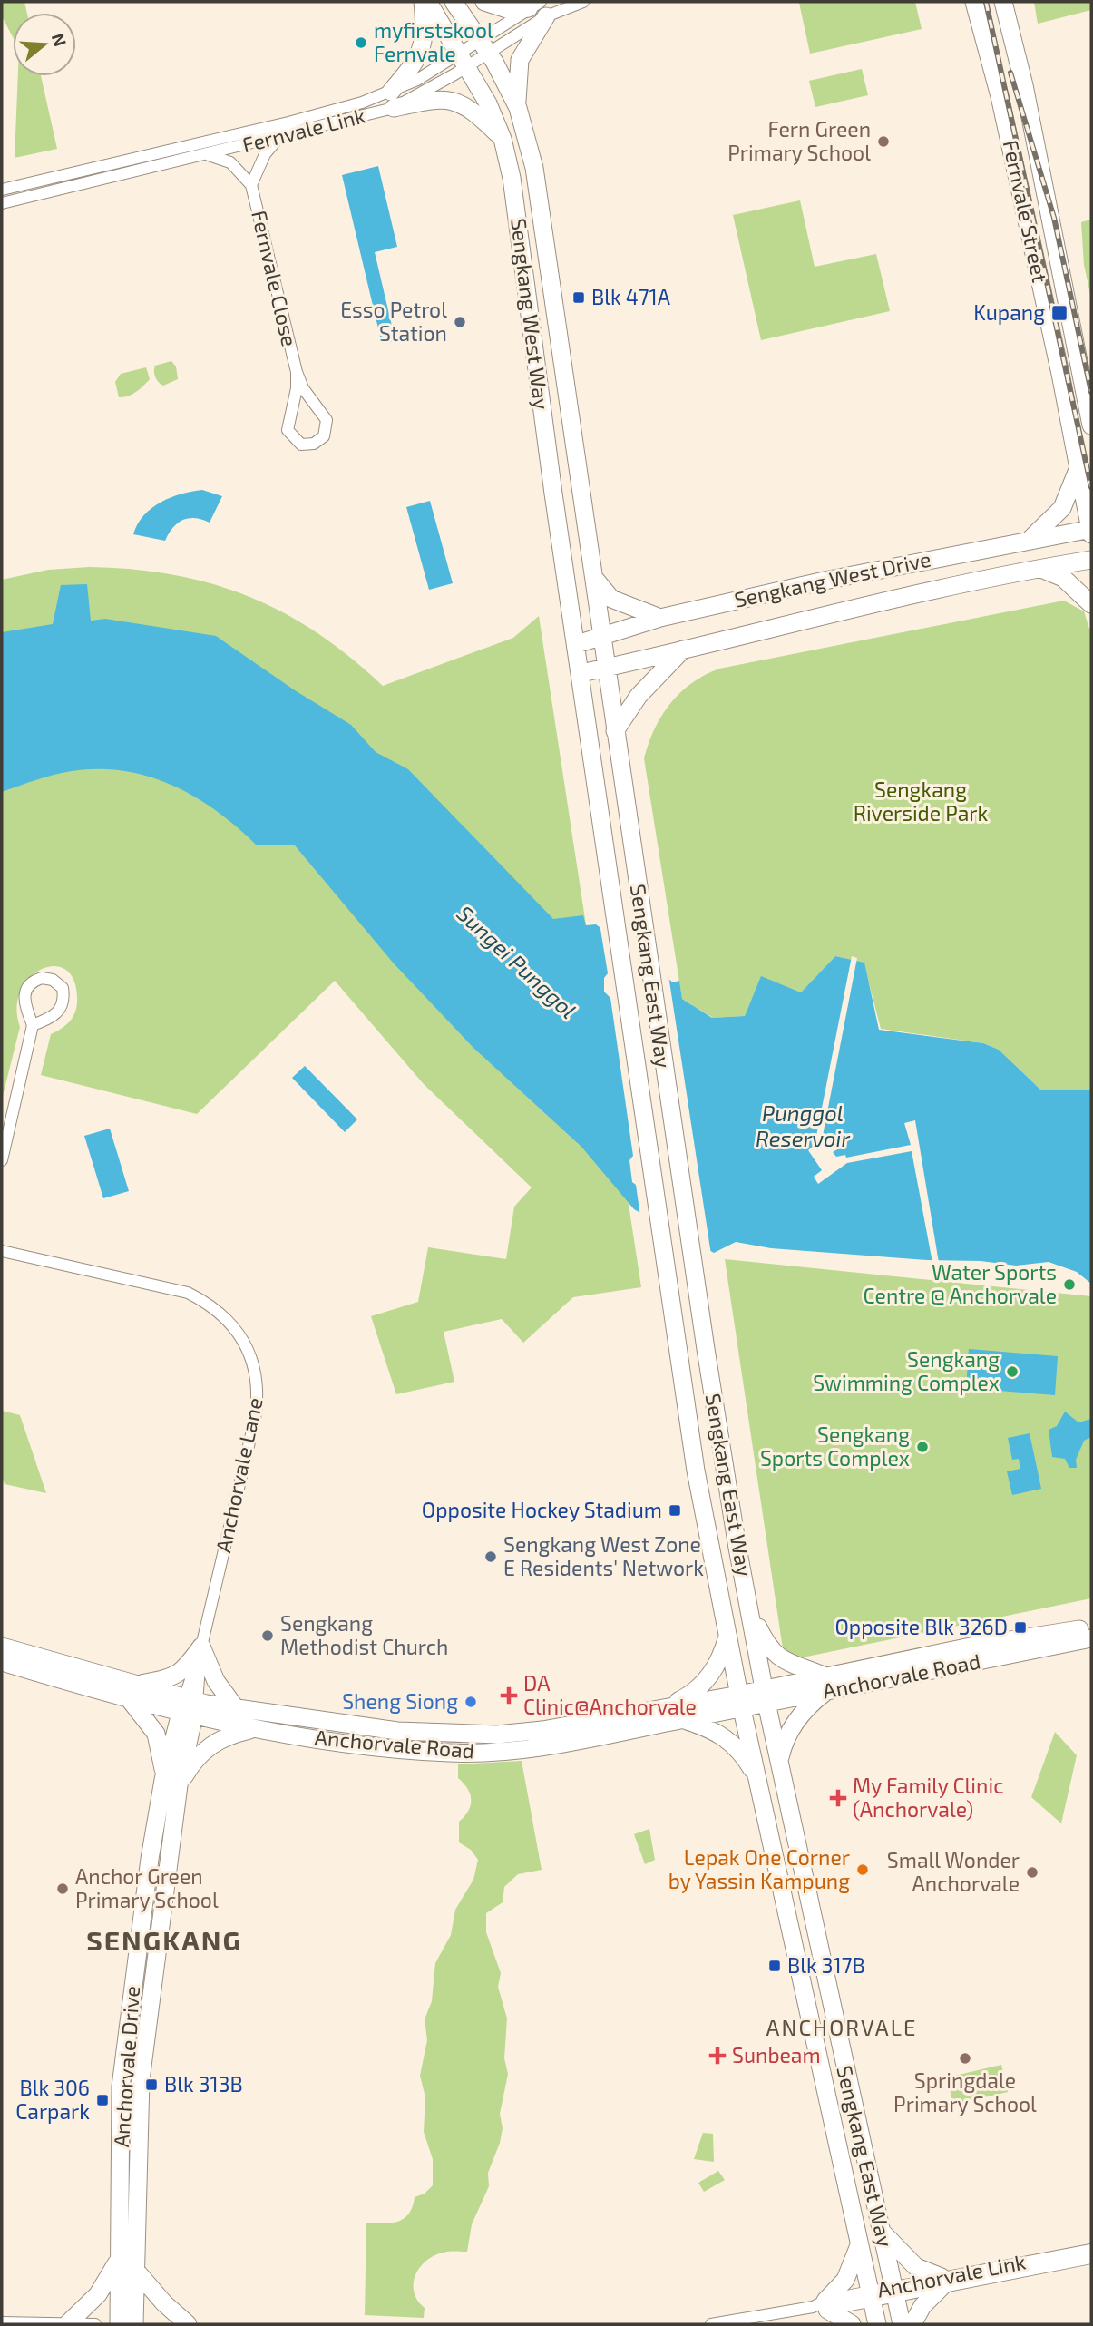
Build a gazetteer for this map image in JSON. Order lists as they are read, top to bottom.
{
  "streets": {
    "main road": [
      "Fernvale Street",
      "Sengkang West Way",
      "Sengkang West Drive",
      "Sengkang East Way",
      "Anchorvale Road",
      "Anchorvale Drive"
    ],
    "street": [
      "Fernvale Link",
      "Fernvale Close",
      "Anchorvale Lane",
      "Anchorvale Link"
    ]
  },
  "crossings": [
    ["Fernvale Link", "Fernvale Close"],
    ["Fernvale Link", "Sengkang West Way"],
    ["Fernvale Street", "Sengkang West Drive"],
    ["Sengkang West Way", "Sengkang West Drive"],
    ["Sengkang West Way", "Sengkang East Way"],
    ["Sengkang West Drive", "Sengkang East Way"],
    ["Sengkang East Way", "Anchorvale Road"],
    ["Sengkang East Way", "Anchorvale Link"],
    ["Anchorvale Lane", "Anchorvale Road"],
    ["Anchorvale Lane", "Anchorvale Drive"],
    ["Anchorvale Road", "Anchorvale Drive"]
  ],
  "districts": ["SENGKANG", "ANCHORVALE"],
  "water": ["Sungei Punggol", "Punggol Reservoir"],
  "parks": ["Sengkang Riverside Park"],
  "places": {
    "other": [
      "myfirstskool Fernvale",
      "Fern Green Primary School",
      "Esso Petrol Station",
      "Water Sports Centre @ Anchorvale",
      "Sengkang Swimming Complex",
      "Sengkang Sports Complex",
      "Sengkang West Zone E Residents' Network",
      "Sengkang Methodist Church",
      "Sheng Siong",
      "Lepak One Corner by Yassin Kampung",
      "Small Wonder Anchorvale",
      "Anchor Green Primary School",
      "Springdale Primary School"
    ],
    "transit": [
      "Blk 471A",
      "Kupang",
      "Opposite Hockey Stadium",
      "Opposite Blk 326D",
      "Blk 317B",
      "Blk 313B",
      "Blk 306 Carpark"
    ],
    "health": ["DA Clinic@Anchorvale", "My Family Clinic (Anchorvale)", "Sunbeam"]
  },
  "north": "right"
}
